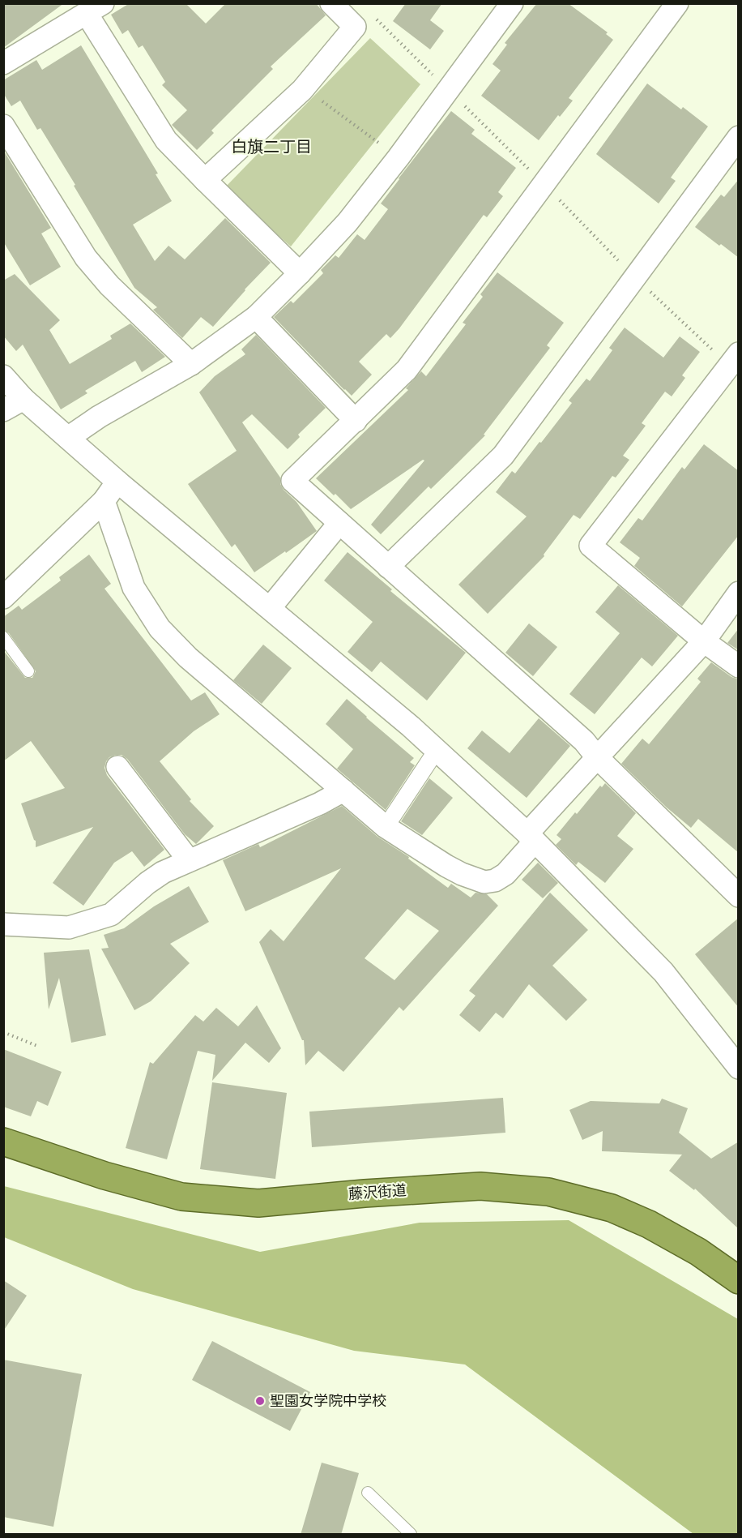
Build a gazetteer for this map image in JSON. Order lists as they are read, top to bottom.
{
  "streets": {
    "highway": ["藤沢街道"]
  },
  "districts": ["白旗二丁目"],
  "places": ["聖園女学院中学校"]
}
